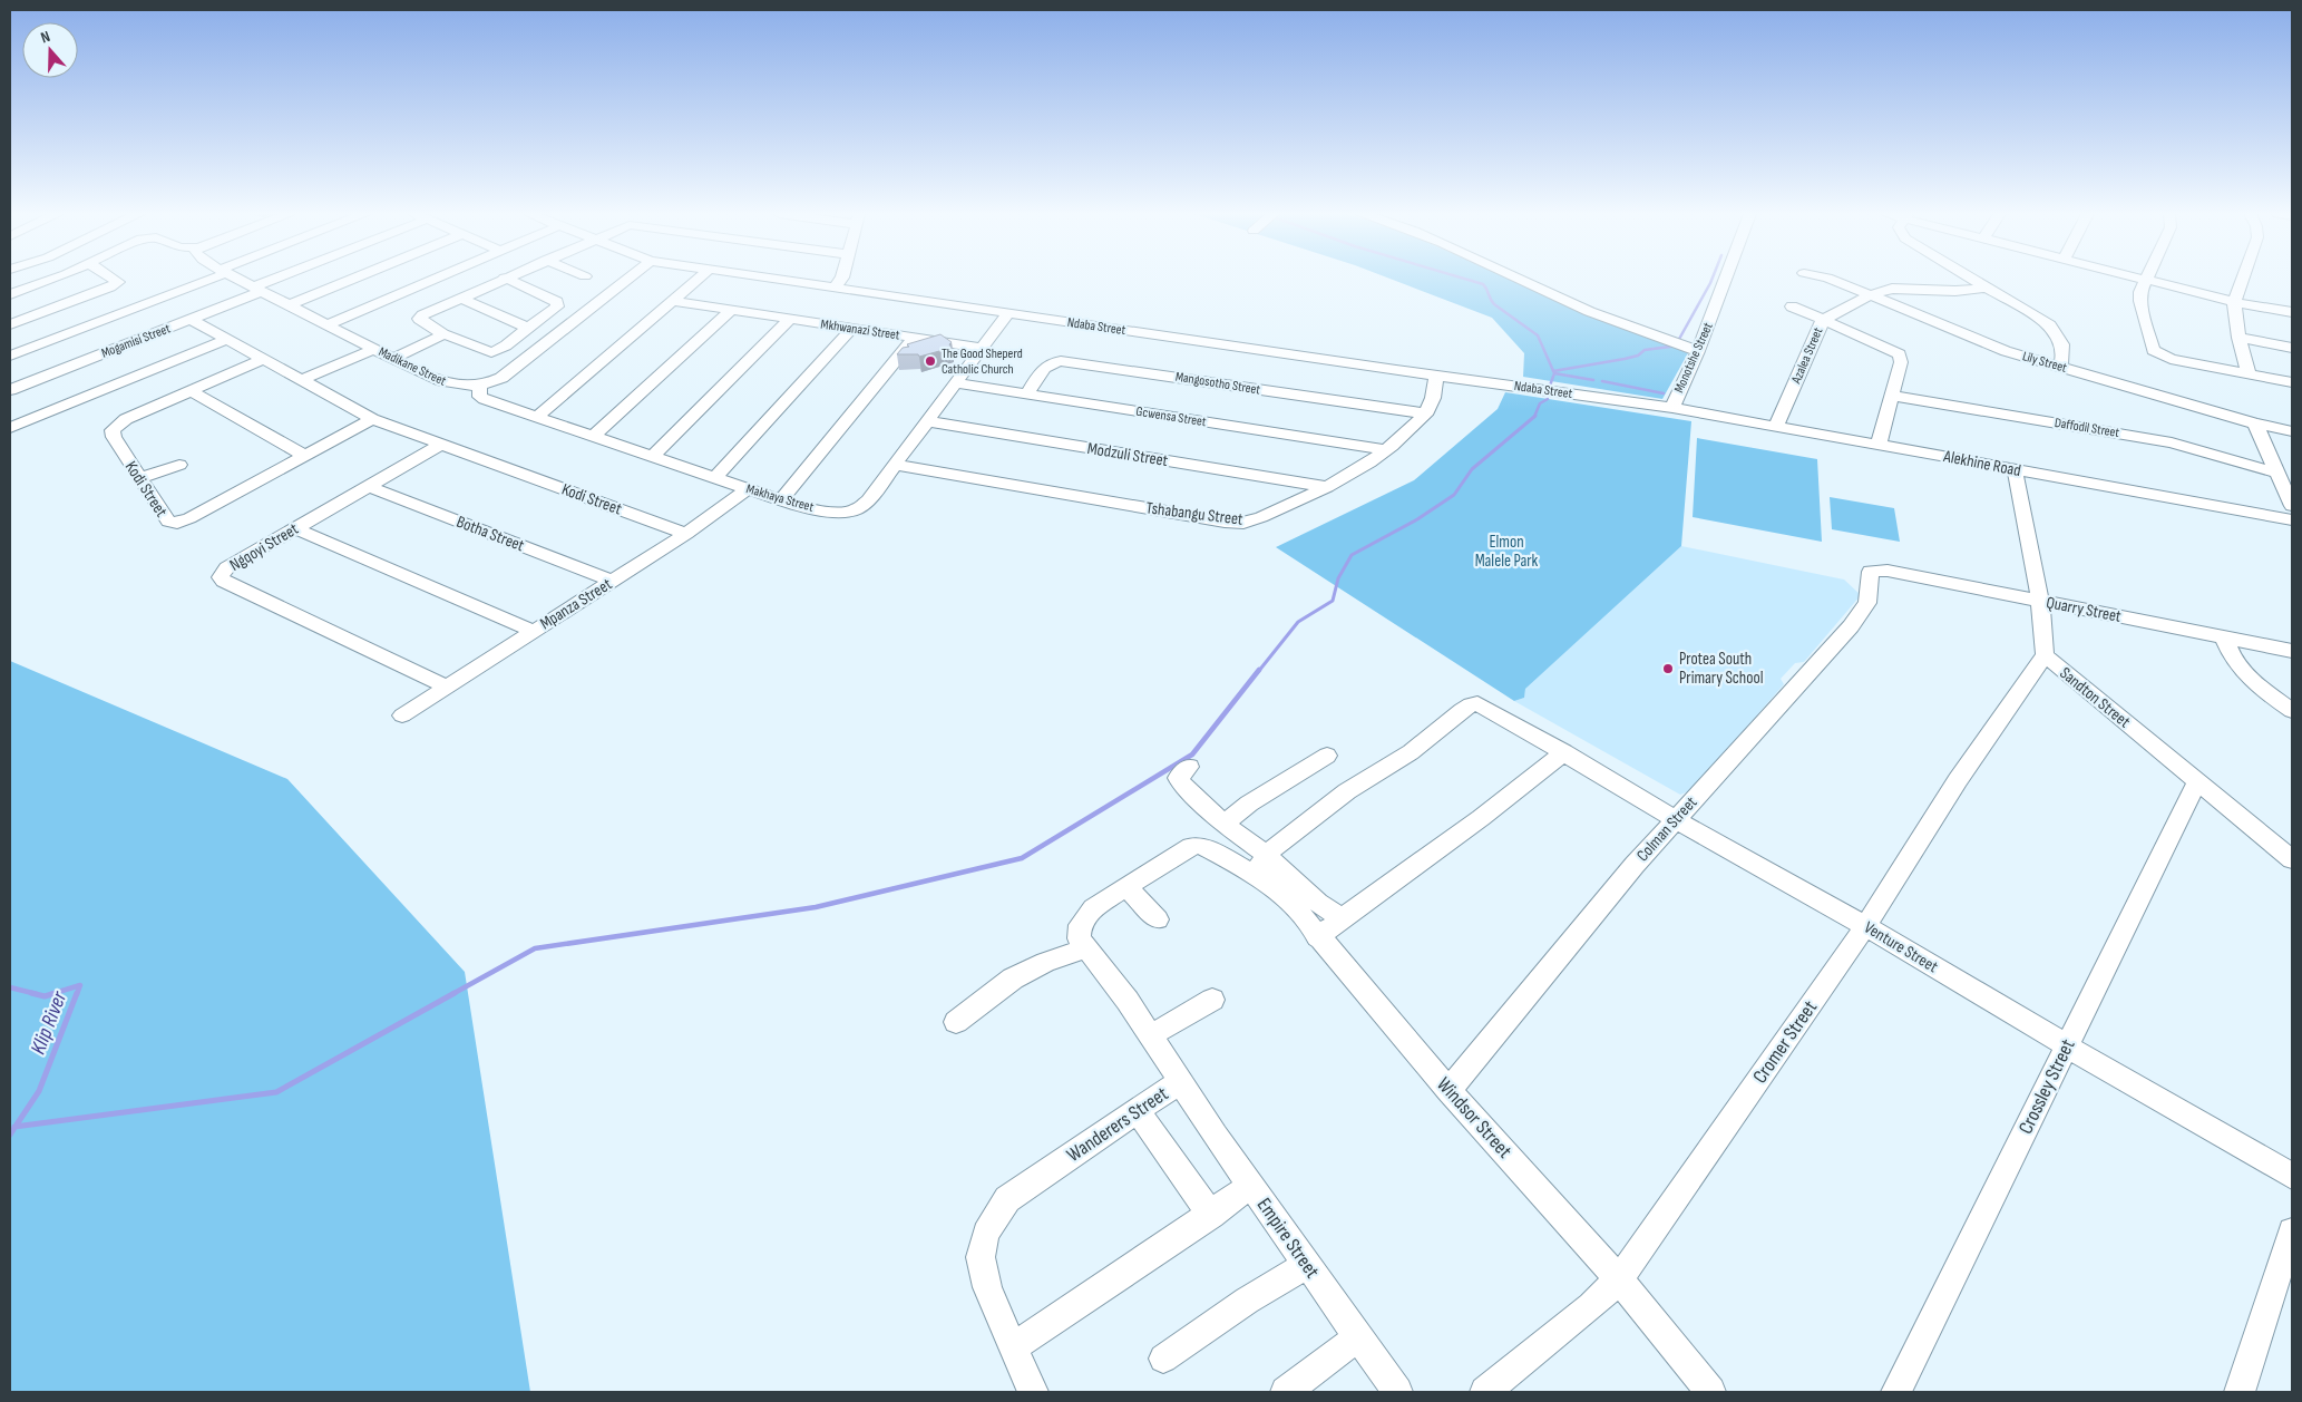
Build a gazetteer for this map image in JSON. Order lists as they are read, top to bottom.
{
  "streets": {
    "street": [
      "Ndaba Street",
      "Mkhwanazi Street",
      "Mogamisi Street",
      "Azalea Street",
      "Monotshe Street",
      "Lily Street",
      "Madikane Street",
      "Mangosotho Street",
      "Gcwensa Street",
      "Daffodil Street",
      "Modzuli Street",
      "Alekhine Road",
      "Kodi Street",
      "Makhaya Street",
      "Tshabangu Street",
      "Botha Street",
      "Ngqoyi Street",
      "Mpanza Street",
      "Quarry Street",
      "Sandton Street",
      "Colman Street",
      "Venture Street",
      "Cromer Street",
      "Crossley Street",
      "Windsor Street",
      "Wanderers Street",
      "Empire Street"
    ]
  },
  "crossings": [
    ["Ndaba Street", "Monotshe Street"],
    ["Ndaba Street", "Alekhine Road"],
    ["Ndaba Street", "Makhaya Street"],
    ["Ndaba Street", "Tshabangu Street"],
    ["Mkhwanazi Street", "Makhaya Street"],
    ["Mogamisi Street", "Madikane Street"],
    ["Mogamisi Street", "Kodi Street"],
    ["Azalea Street", "Lily Street"],
    ["Azalea Street", "Alekhine Road"],
    ["Monotshe Street", "Alekhine Road"],
    ["Madikane Street", "Makhaya Street"],
    ["Mangosotho Street", "Gcwensa Street"],
    ["Mangosotho Street", "Tshabangu Street"],
    ["Gcwensa Street", "Makhaya Street"],
    ["Gcwensa Street", "Tshabangu Street"],
    ["Modzuli Street", "Makhaya Street"],
    ["Modzuli Street", "Tshabangu Street"],
    ["Alekhine Road", "Sandton Street"],
    ["Kodi Street", "Ngqoyi Street"],
    ["Kodi Street", "Mpanza Street"],
    ["Makhaya Street", "Tshabangu Street"],
    ["Makhaya Street", "Mpanza Street"],
    ["Botha Street", "Ngqoyi Street"],
    ["Botha Street", "Mpanza Street"],
    ["Ngqoyi Street", "Mpanza Street"],
    ["Quarry Street", "Sandton Street"],
    ["Quarry Street", "Colman Street"],
    ["Sandton Street", "Cromer Street"],
    ["Sandton Street", "Crossley Street"],
    ["Colman Street", "Venture Street"],
    ["Colman Street", "Windsor Street"],
    ["Venture Street", "Cromer Street"],
    ["Venture Street", "Crossley Street"],
    ["Venture Street", "Windsor Street"],
    ["Cromer Street", "Windsor Street"],
    ["Wanderers Street", "Empire Street"]
  ],
  "water": ["Klip River"],
  "parks": ["Elmon Malele Park"],
  "places": ["The Good Sheperd Catholic Church", "Protea South Primary School"],
  "north": "top"
}
